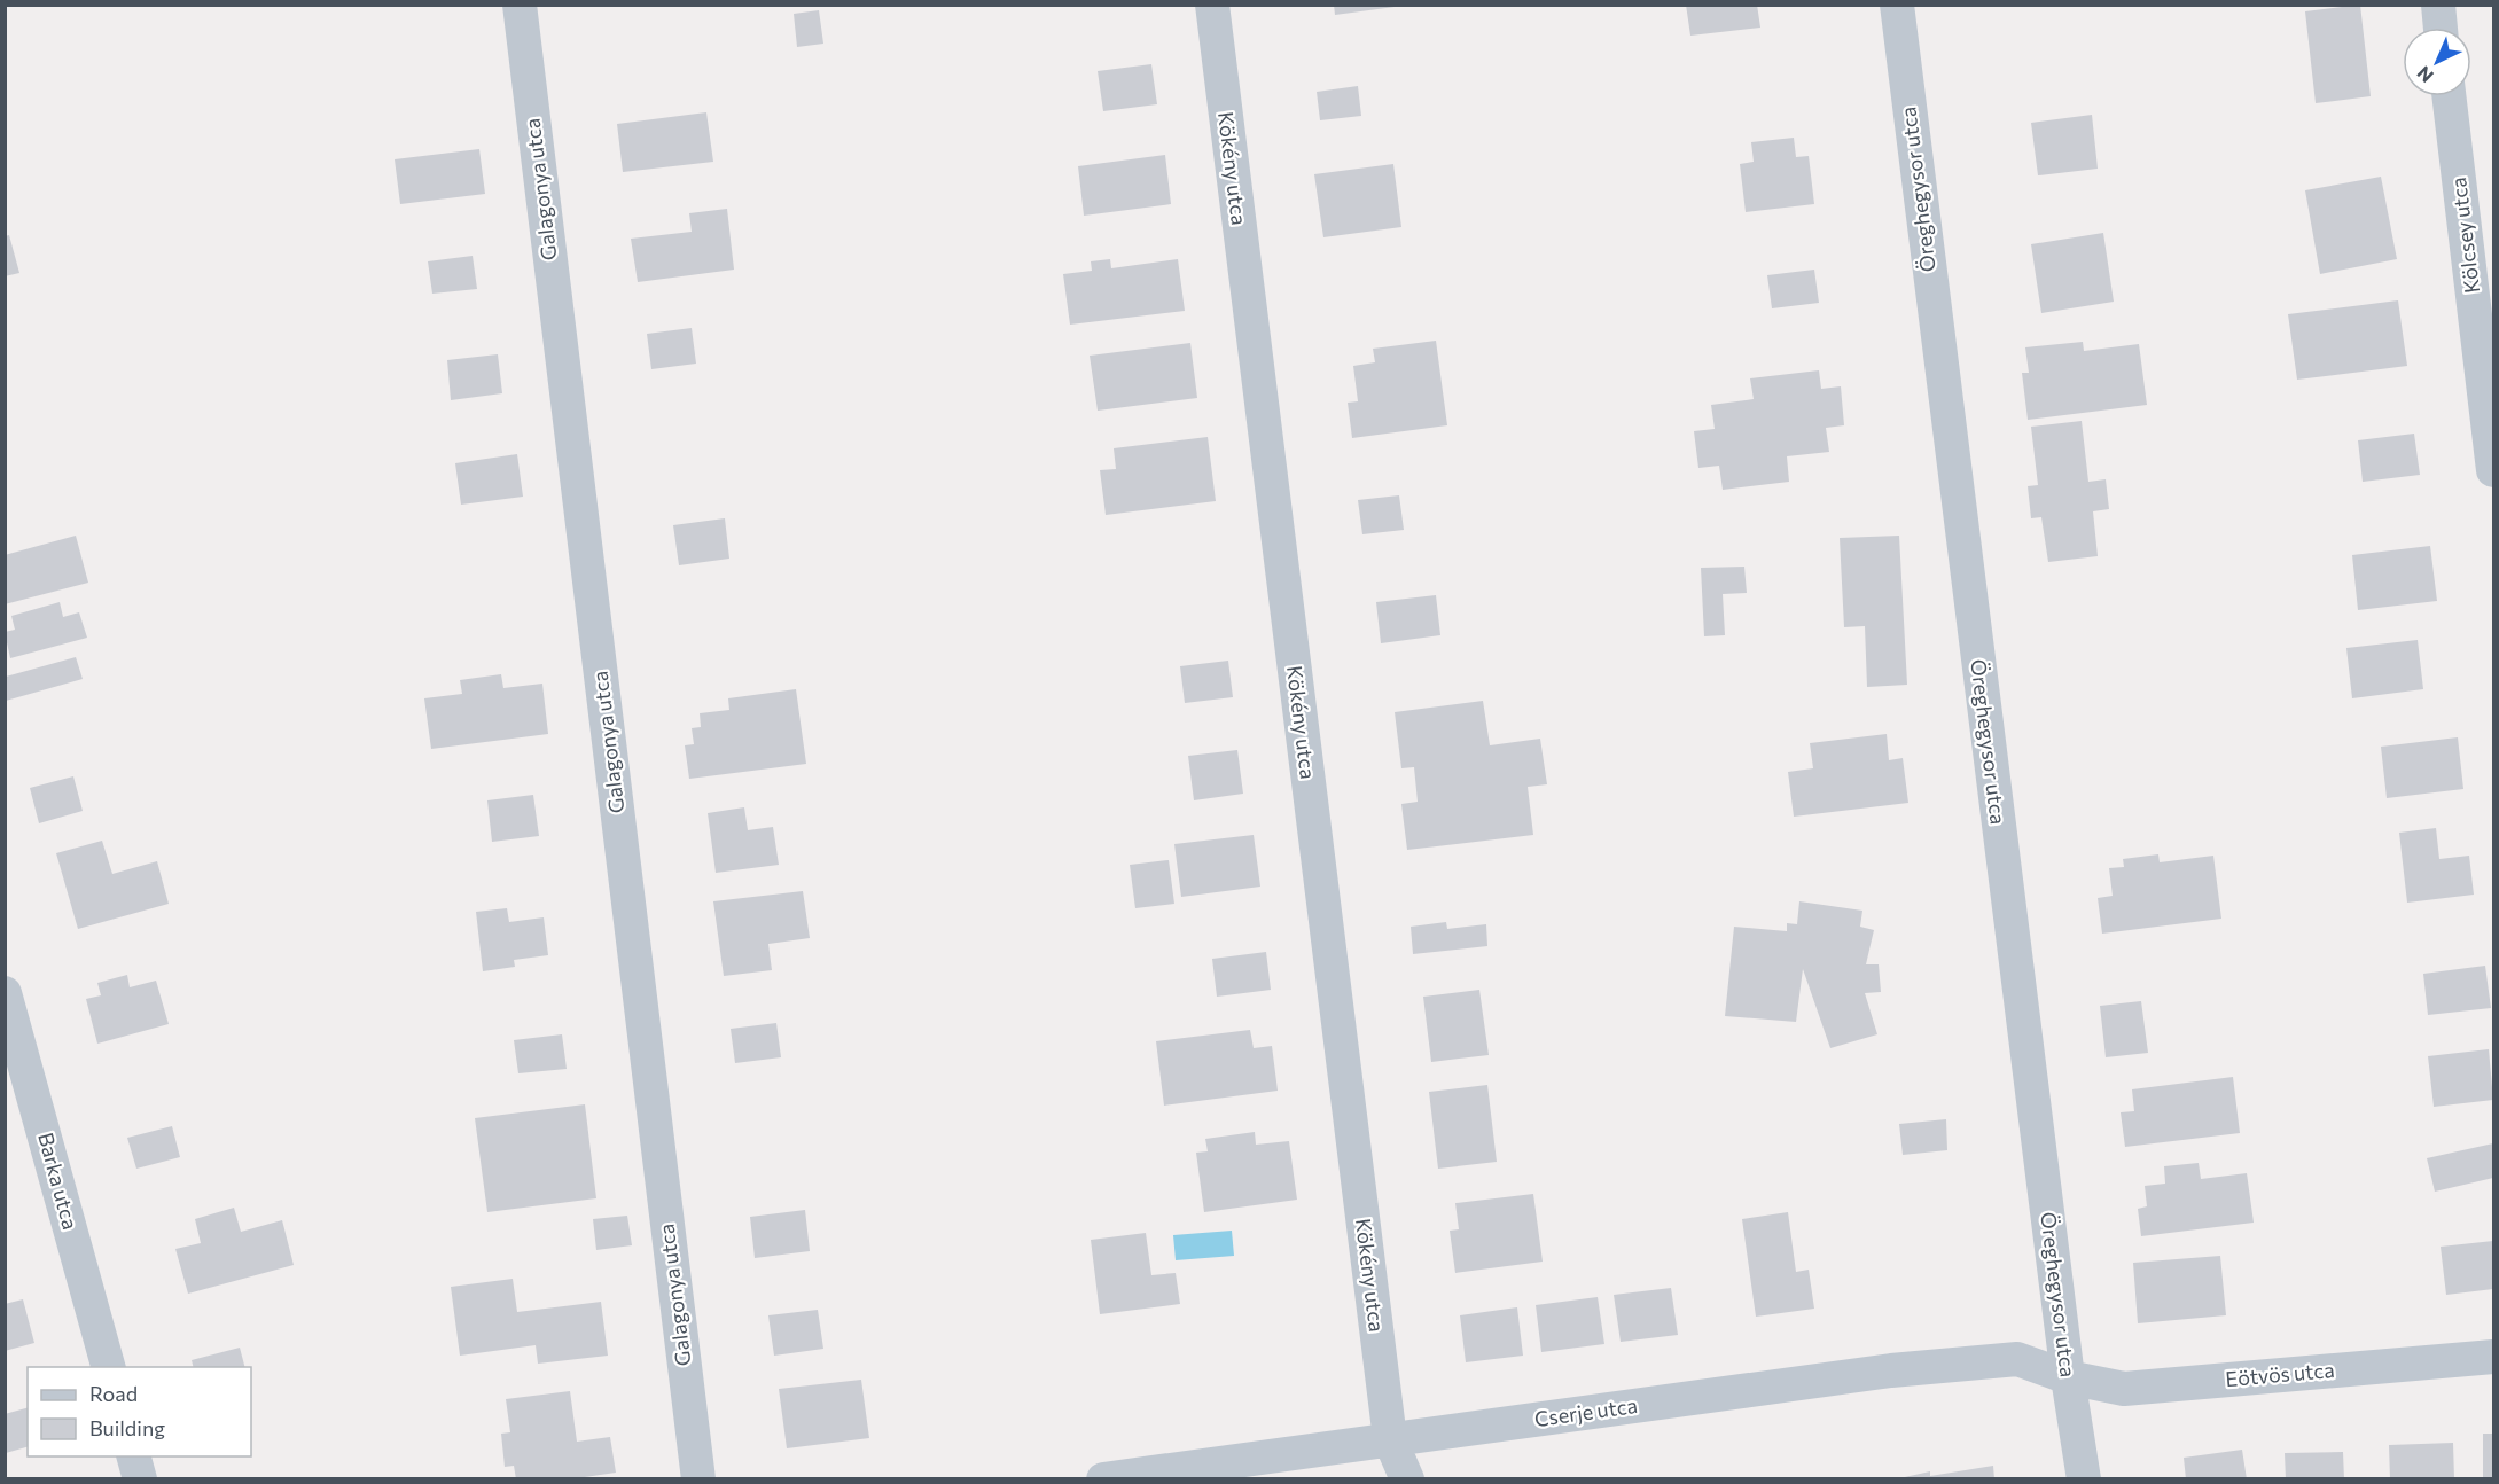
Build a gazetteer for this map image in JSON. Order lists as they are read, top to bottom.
{
  "streets": {
    "street": [
      "Kökény utca",
      "Galagonya utca",
      "Öreghegysor utca",
      "Kölcsey utca",
      "Barka utca",
      "Eötvös utca",
      "Cserje utca"
    ]
  },
  "crossings": [
    ["Kökény utca", "Cserje utca"],
    ["Öreghegysor utca", "Eötvös utca"],
    ["Öreghegysor utca", "Cserje utca"],
    ["Eötvös utca", "Cserje utca"]
  ],
  "legend": ["Road", "Building"],
  "north": "bottom left"
}
